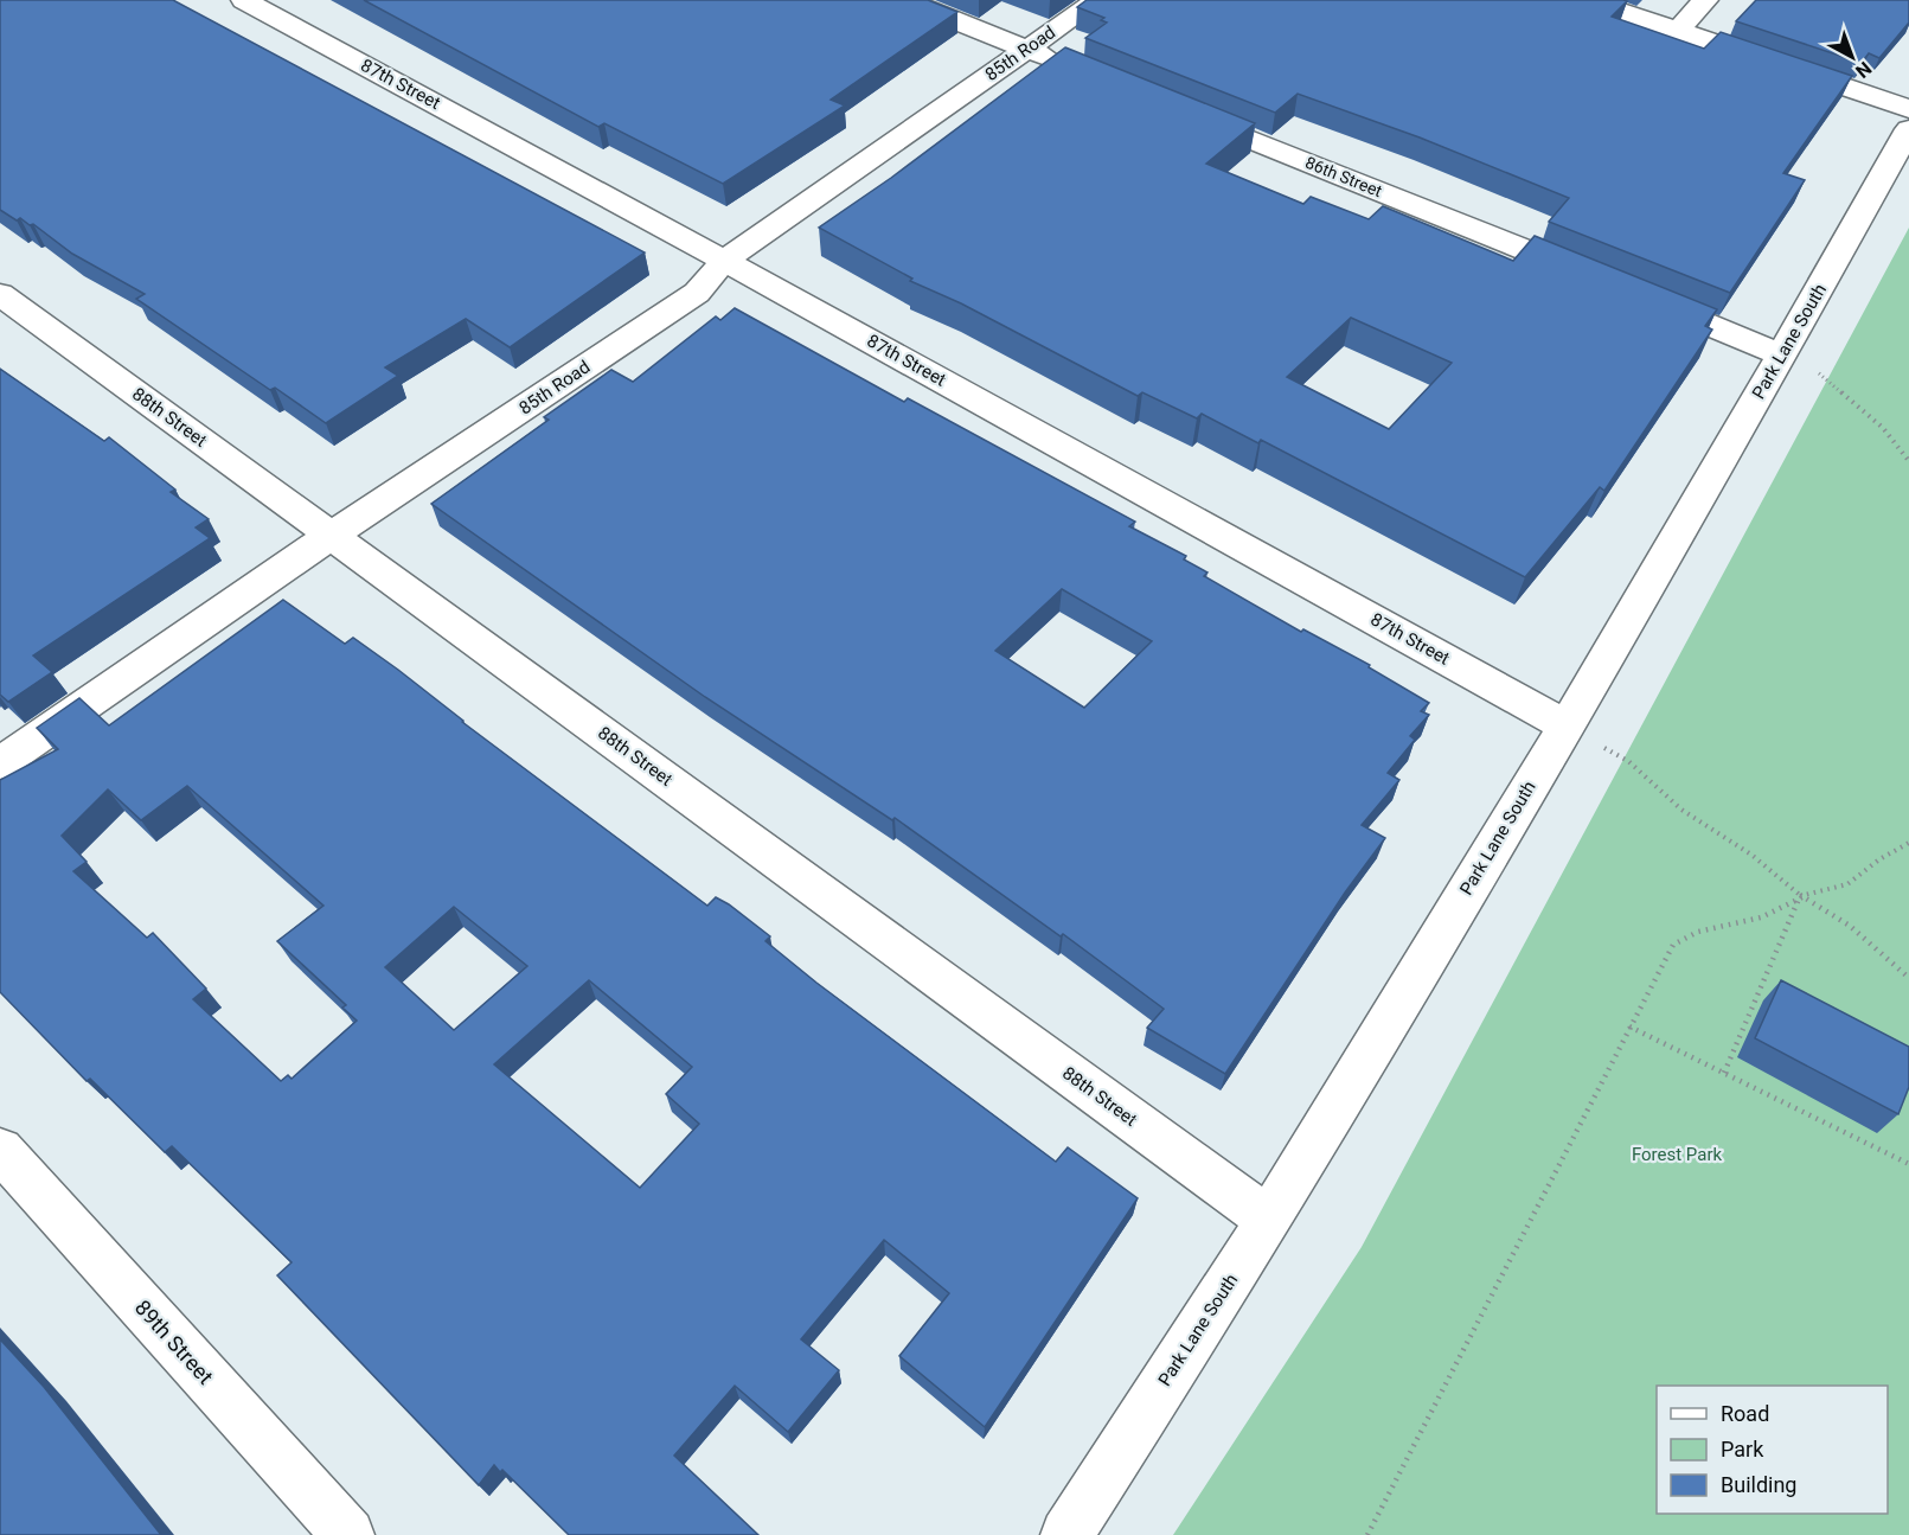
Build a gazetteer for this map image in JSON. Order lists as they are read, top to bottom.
{
  "streets": {
    "street": [
      "85th Road",
      "87th Street",
      "86th Street",
      "Park Lane South",
      "88th Street",
      "89th Street"
    ]
  },
  "crossings": [
    ["85th Road", "87th Street"],
    ["85th Road", "88th Street"],
    ["87th Street", "Park Lane South"],
    ["Park Lane South", "88th Street"]
  ],
  "parks": ["Forest Park"],
  "legend": ["Road", "Park", "Building"],
  "north": "bottom right"
}
